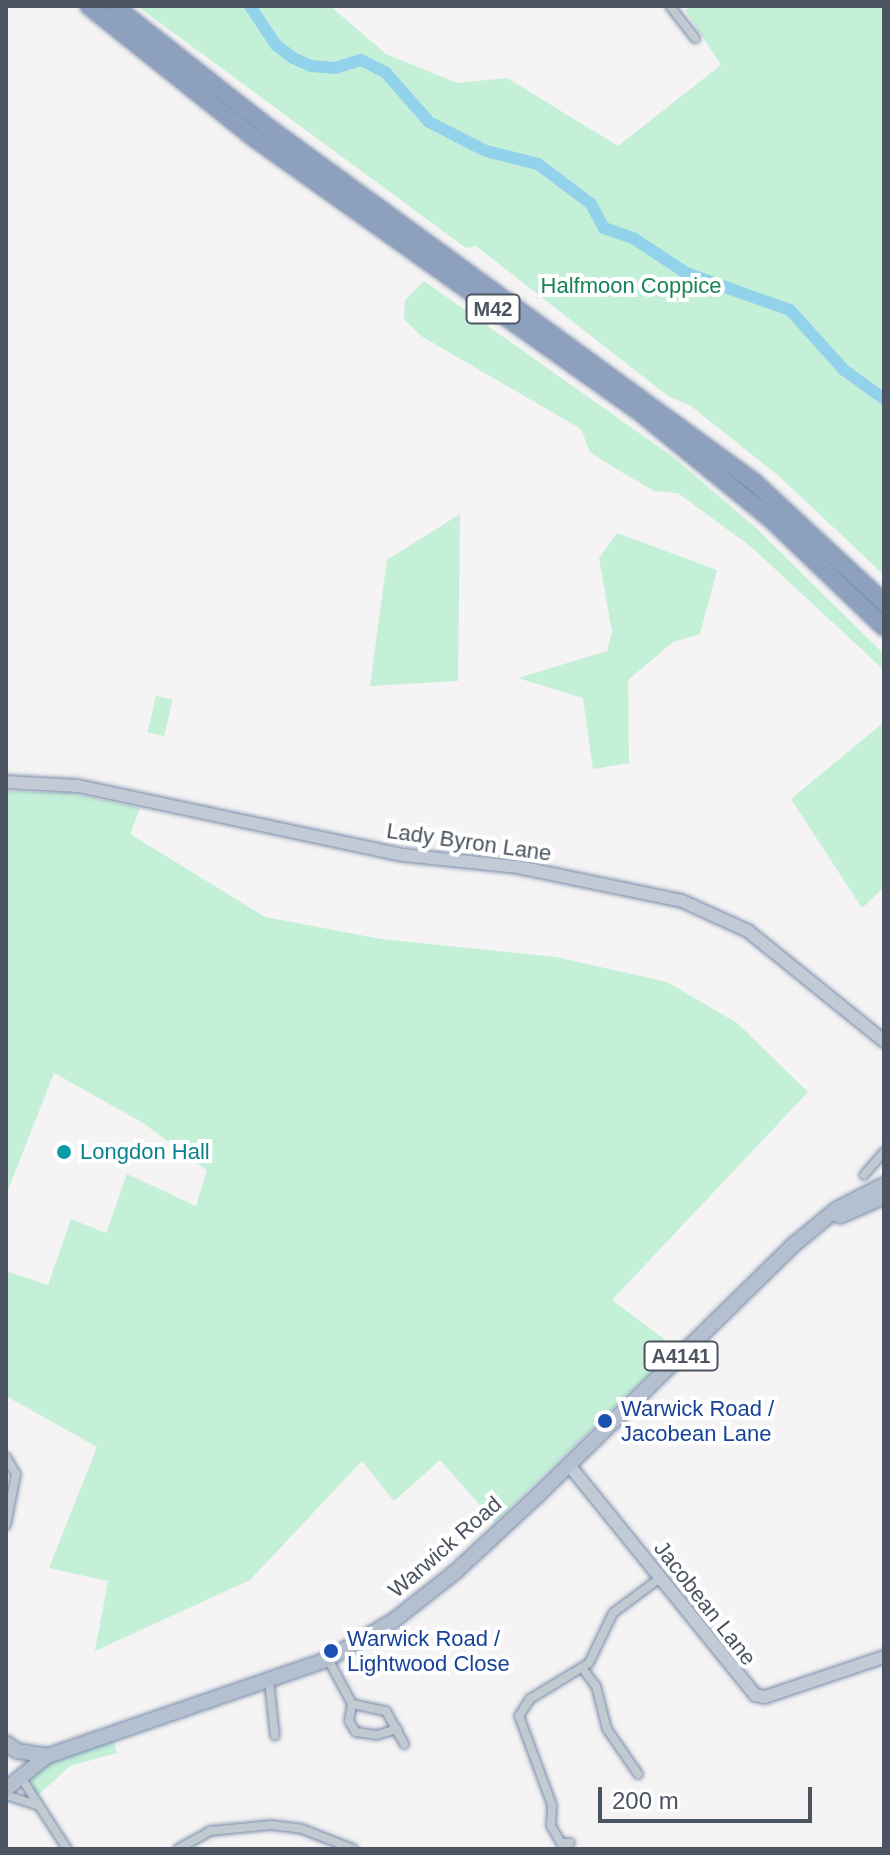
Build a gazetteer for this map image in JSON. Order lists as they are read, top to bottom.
{
  "streets": {
    "highway": ["M42"],
    "main road": ["A4141", "Warwick Road"],
    "street": ["Lady Byron Lane", "Jacobean Lane"]
  },
  "crossings": [
    ["A4141", "Warwick Road"],
    ["Warwick Road", "Jacobean Lane"]
  ],
  "parks": ["Halfmoon Coppice"],
  "places": ["Longdon Hall", "Warwick Road / Jacobean Lane", "Warwick Road / Lightwood Close"],
  "scale_bar": "200 m"
}
